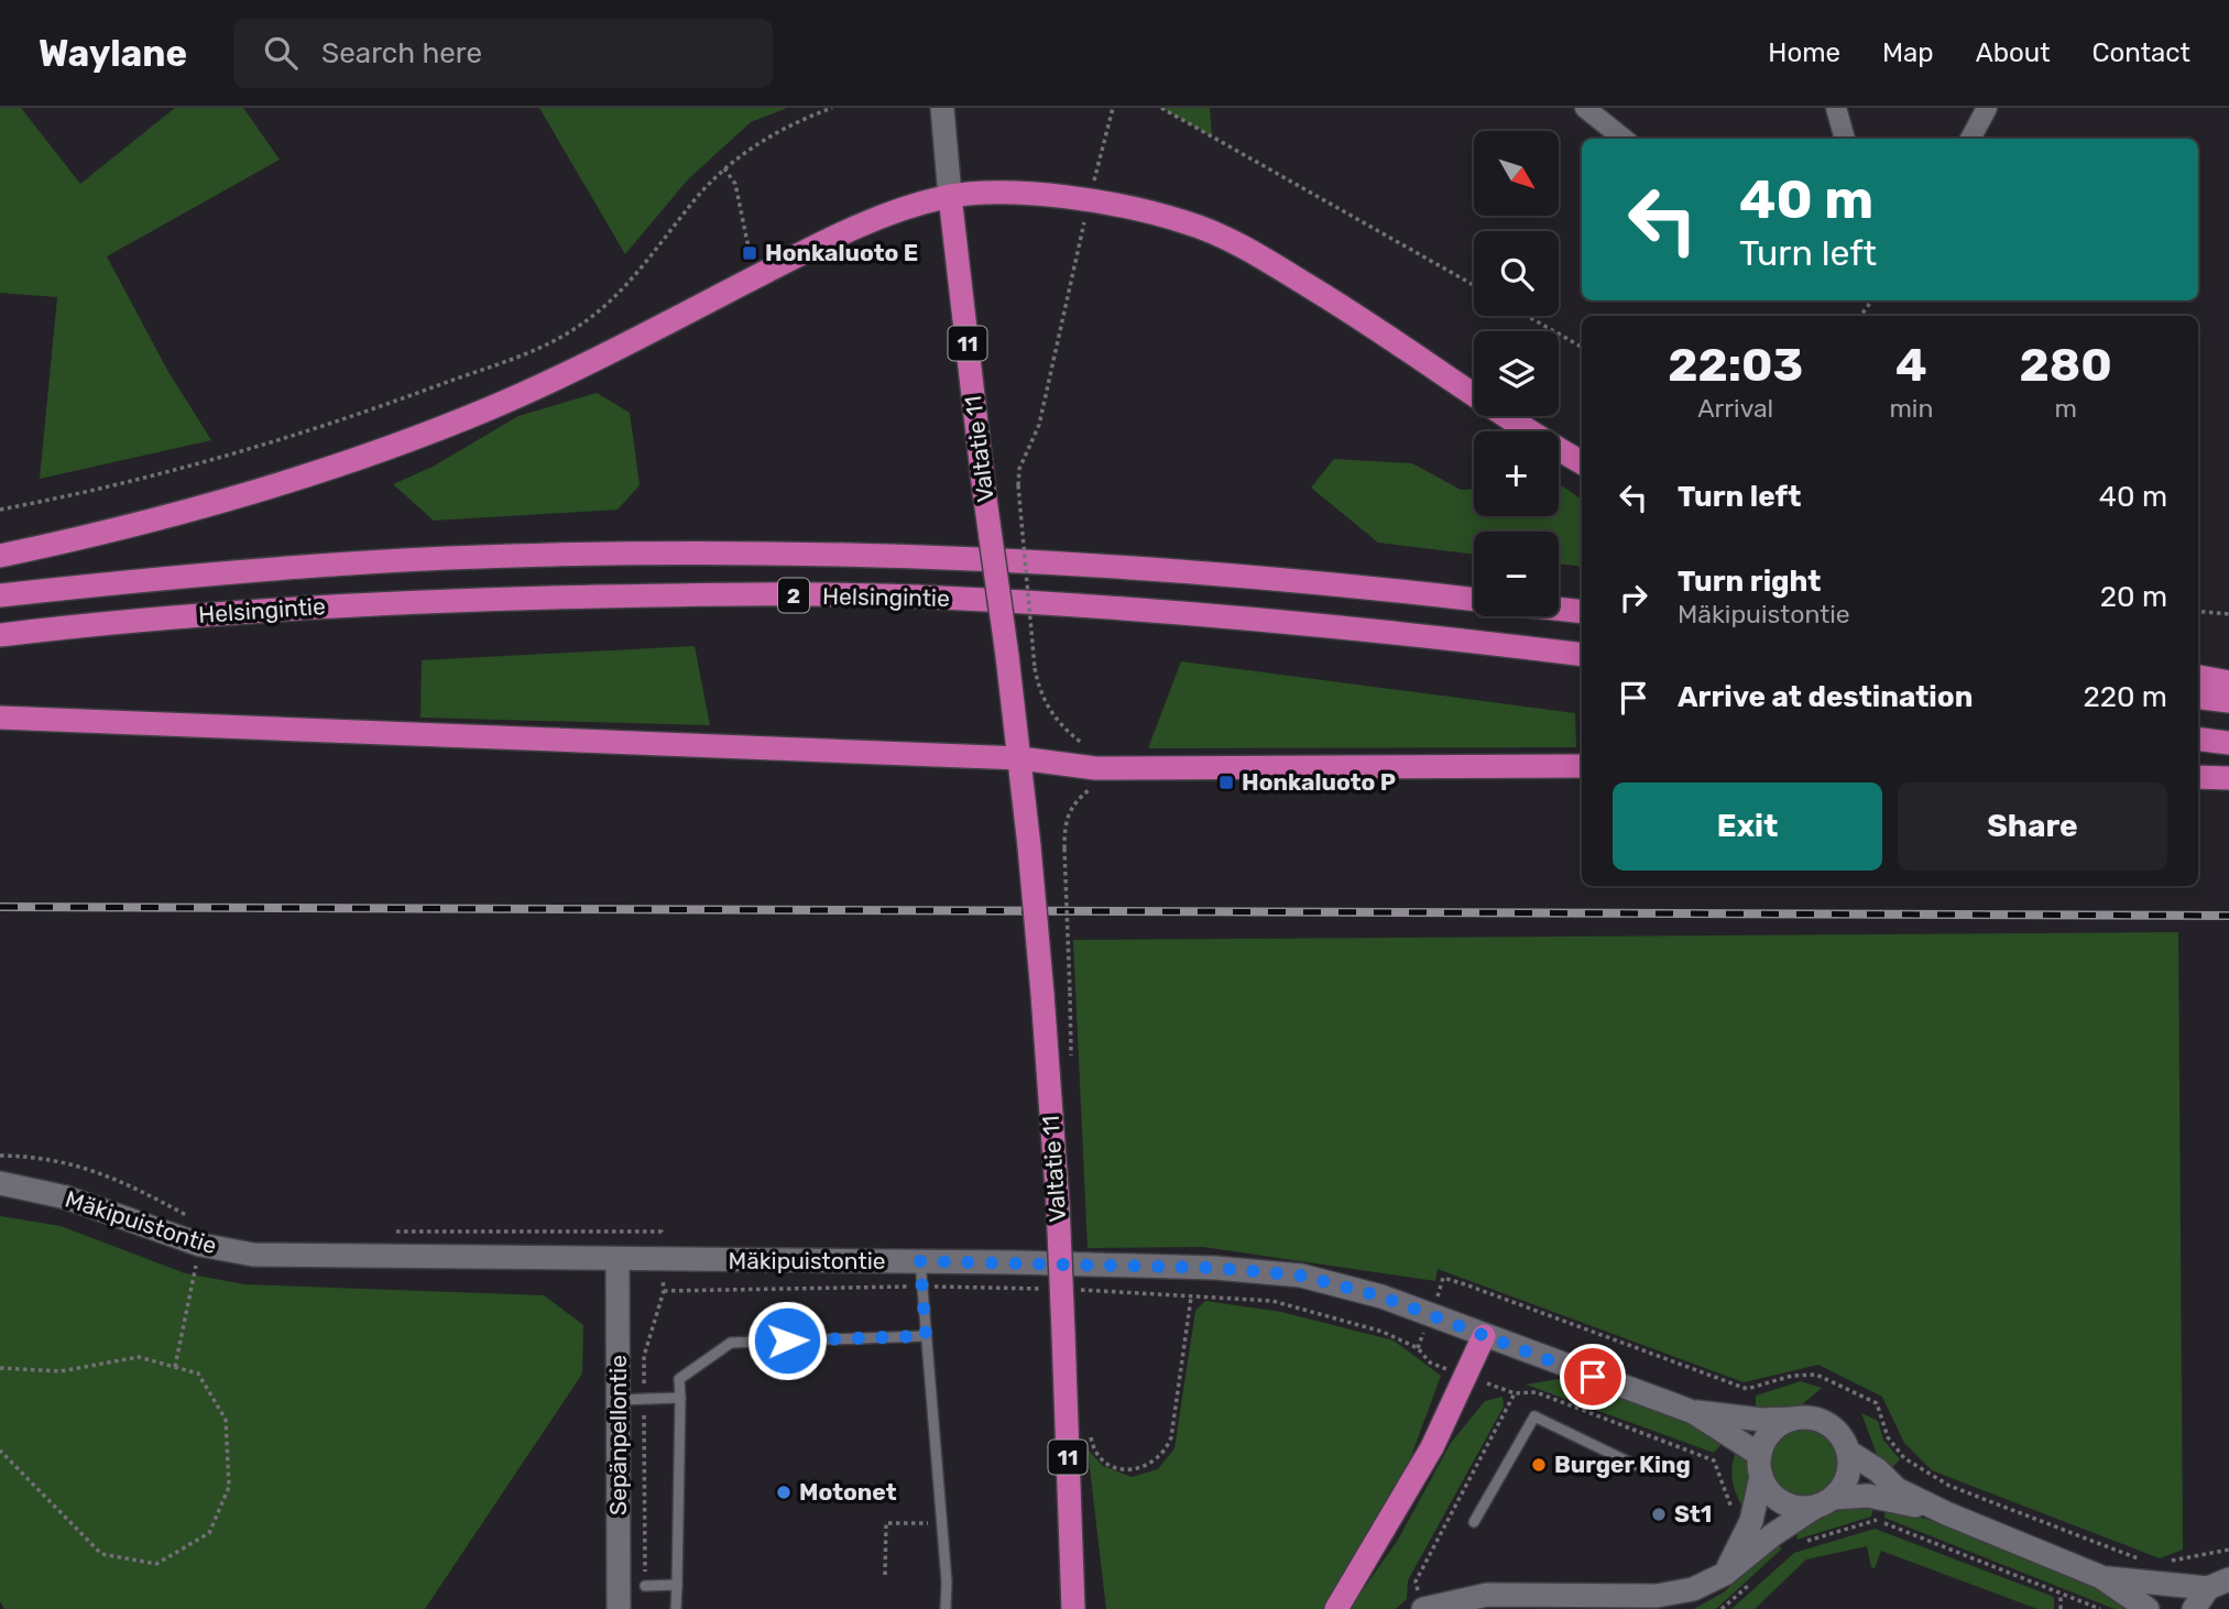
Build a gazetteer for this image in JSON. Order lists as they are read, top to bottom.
{
  "streets": {
    "highway": [
      "11",
      "Valtatie 11",
      "2",
      "Helsingintie"
    ],
    "street": ["Mäkipuistontie", "Sepänpellontie"]
  },
  "crossings": [
    ["11", "Valtatie 11"],
    ["Mäkipuistontie", "Sepänpellontie"]
  ],
  "places": {
    "transit": ["Honkaluoto E", "Honkaluoto P"],
    "other": ["Burger King", "Motonet", "St1"]
  },
  "north": "bottom right",
  "page": {
    "header": "Waylane",
    "search": "Search here",
    "nav": [
      "Home",
      "Map",
      "About",
      "Contact"
    ],
    "map_buttons": ["+", "−"],
    "turn": ["40 m", "Turn left"],
    "eta": [
      "22:03",
      "Arrival",
      "4",
      "min",
      "280",
      "m"
    ],
    "list": [
      {
        "name": "Turn left",
        "value": "40 m"
      },
      {
        "name": "Turn right",
        "note": "Mäkipuistontie",
        "value": "20 m"
      },
      {
        "name": "Arrive at destination",
        "value": "220 m"
      }
    ],
    "buttons": ["Exit", "Share"]
  }
}
